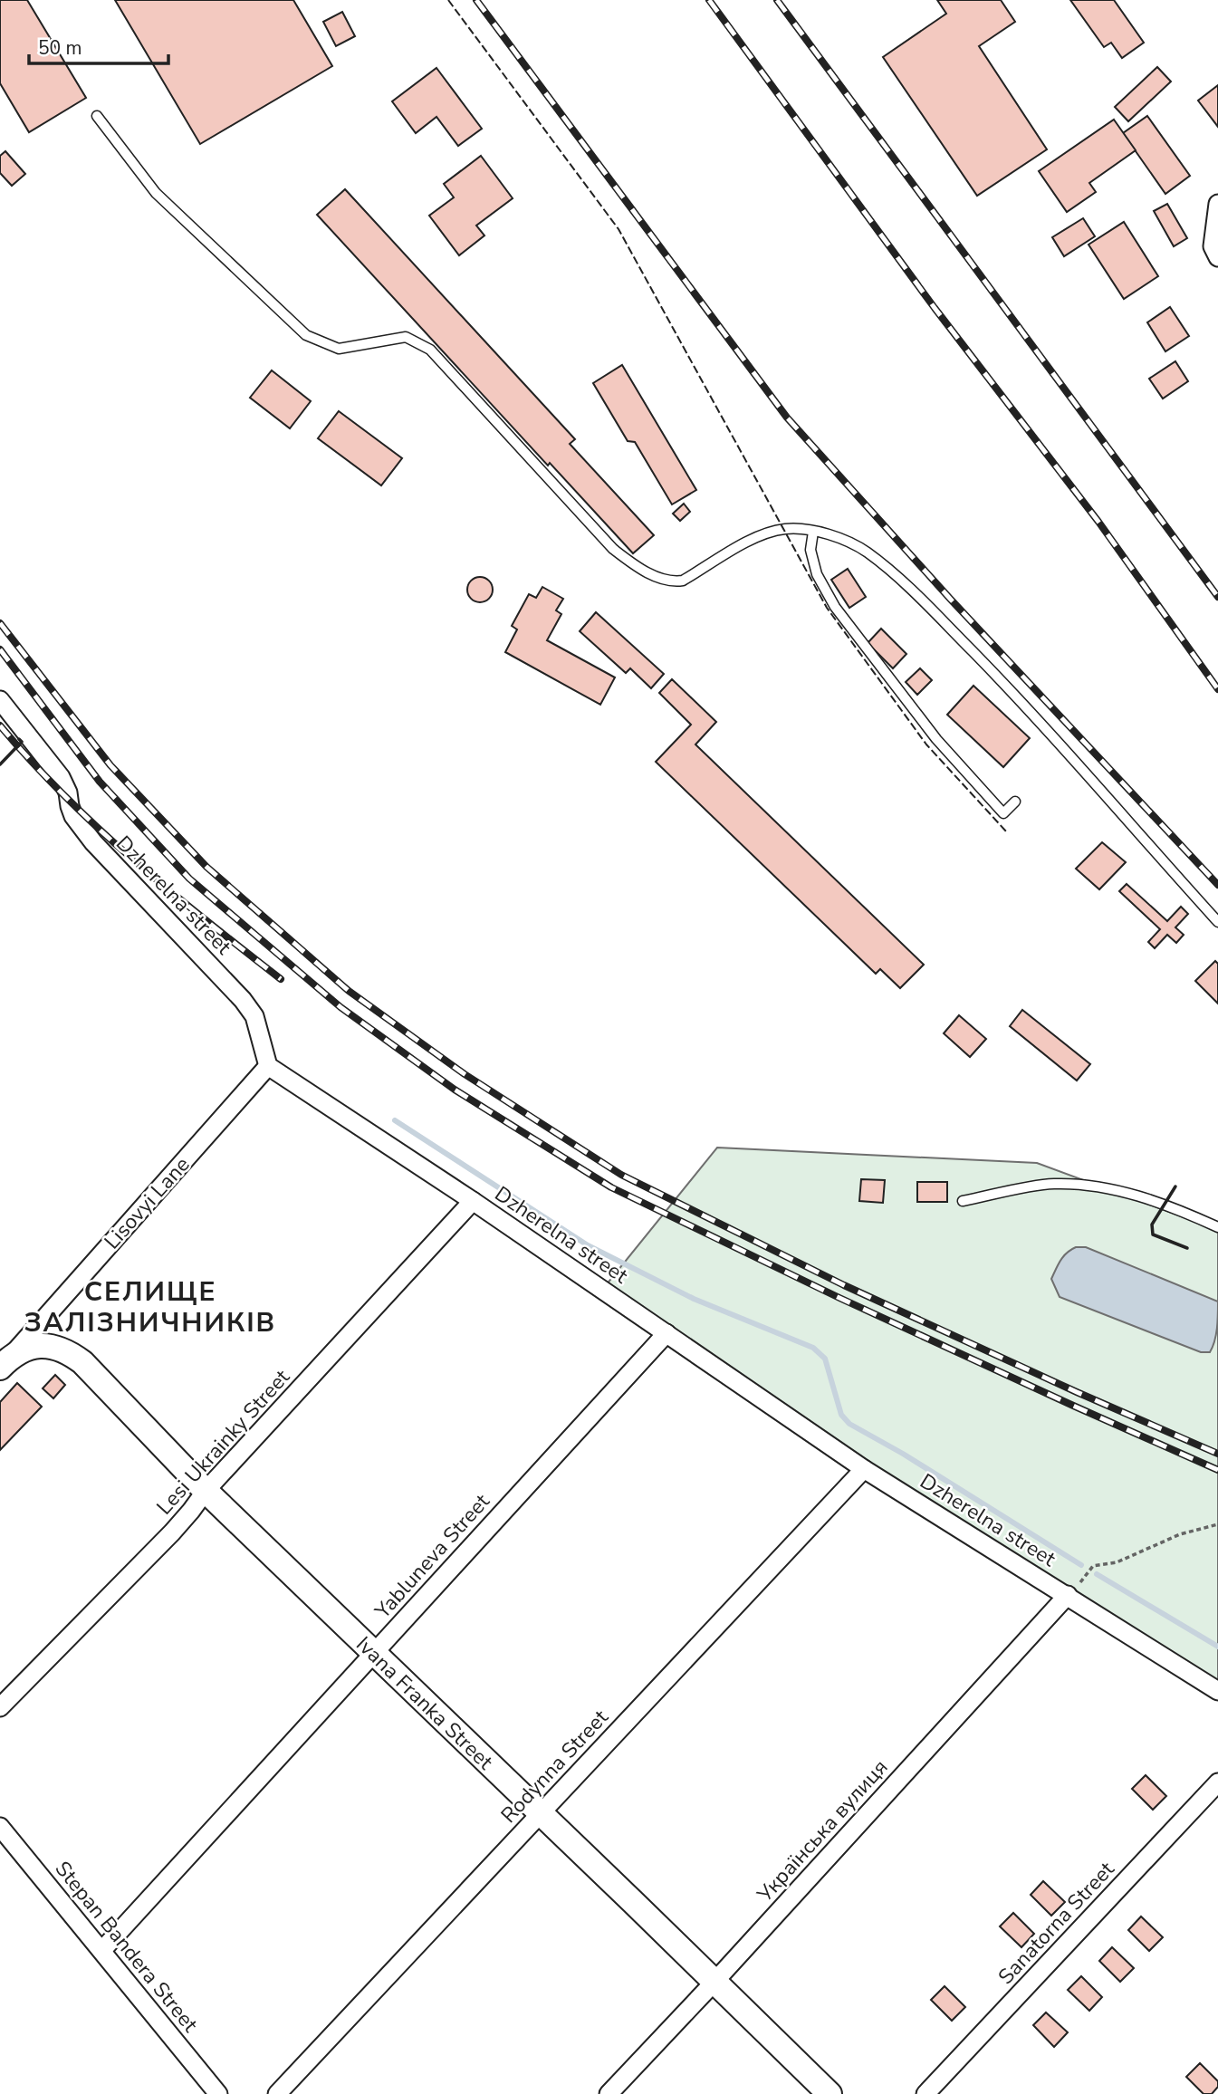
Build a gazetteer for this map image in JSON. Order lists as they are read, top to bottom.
{
  "streets": {
    "street": [
      "Dzherelna street",
      "Lisovyi Lane",
      "Lesi Ukrainky Street",
      "Yabluneva Street",
      "Ivana Franka Street",
      "Rodynna Street",
      "Українська вулиця",
      "Sanatorna Street",
      "Stepan Bandera Street"
    ]
  },
  "crossings": [
    ["Dzherelna street", "Lisovyi Lane"],
    ["Dzherelna street", "Lesi Ukrainky Street"],
    ["Dzherelna street", "Yabluneva Street"],
    ["Dzherelna street", "Rodynna Street"],
    ["Dzherelna street", "Українська вулиця"],
    ["Lisovyi Lane", "Ivana Franka Street"],
    ["Lesi Ukrainky Street", "Ivana Franka Street"],
    ["Yabluneva Street", "Ivana Franka Street"],
    ["Yabluneva Street", "Stepan Bandera Street"],
    ["Ivana Franka Street", "Rodynna Street"],
    ["Ivana Franka Street", "Українська вулиця"]
  ],
  "districts": ["СЕЛИЩЕ ЗАЛІЗНИЧНИКІВ"],
  "scale_bar": "50 m"
}
